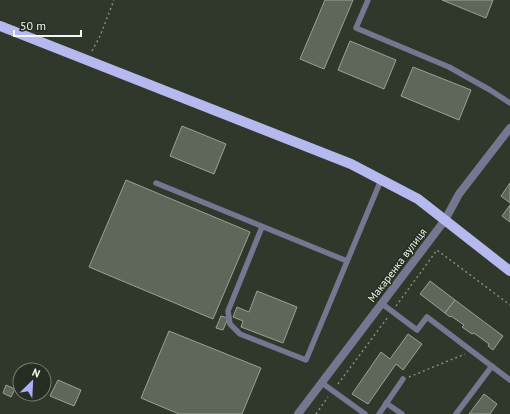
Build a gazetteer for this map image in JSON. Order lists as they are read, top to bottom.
{
  "streets": {
    "street": ["Макаренка вулиця"]
  },
  "scale_bar": "50 m",
  "north": "top right"
}
